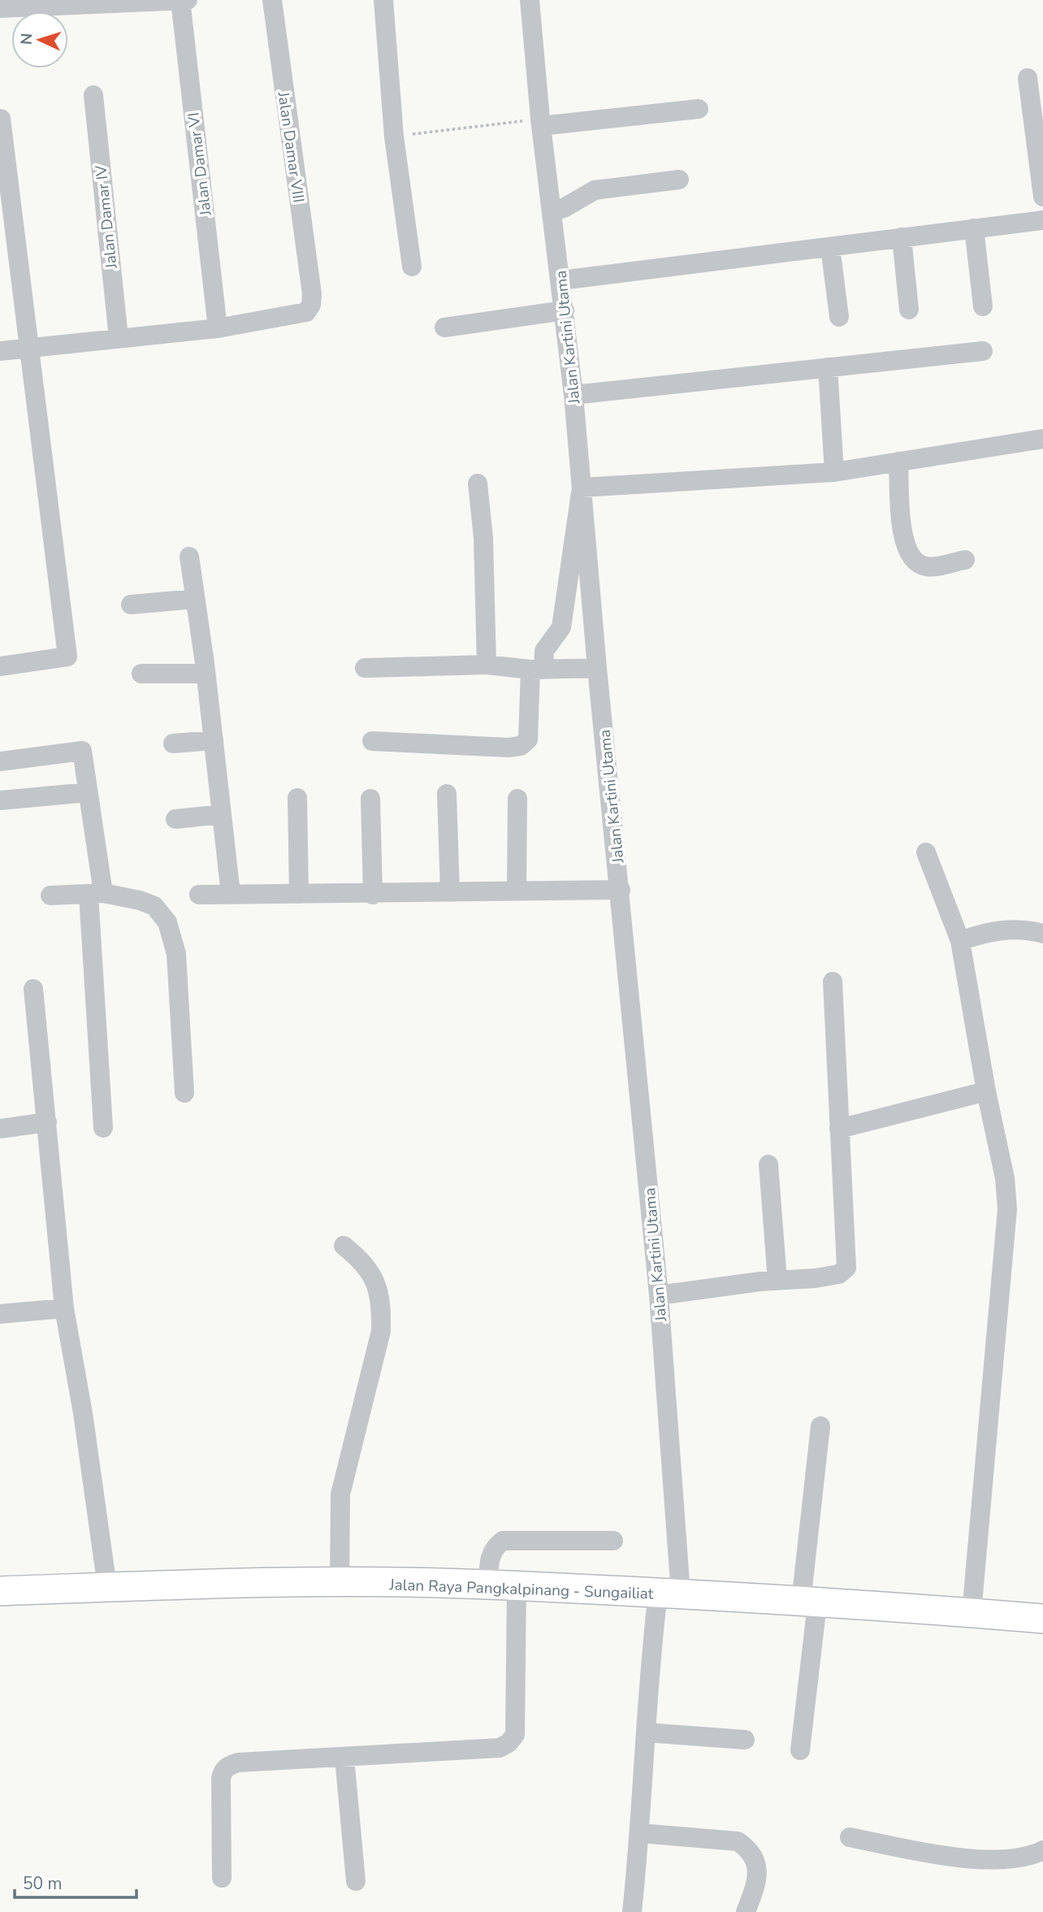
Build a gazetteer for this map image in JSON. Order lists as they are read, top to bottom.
{
  "streets": {
    "highway": ["Jalan Raya Pangkalpinang - Sungailiat"],
    "street": [
      "Jalan Damar VIII",
      "Jalan Damar VI",
      "Jalan Damar IV",
      "Jalan Kartini Utama"
    ]
  },
  "crossings": [
    ["Jalan Damar VIII", "Jalan Damar VI"],
    ["Jalan Kartini Utama", "Jalan Raya Pangkalpinang - Sungailiat"]
  ],
  "scale_bar": "50 m",
  "north": "left"
}
